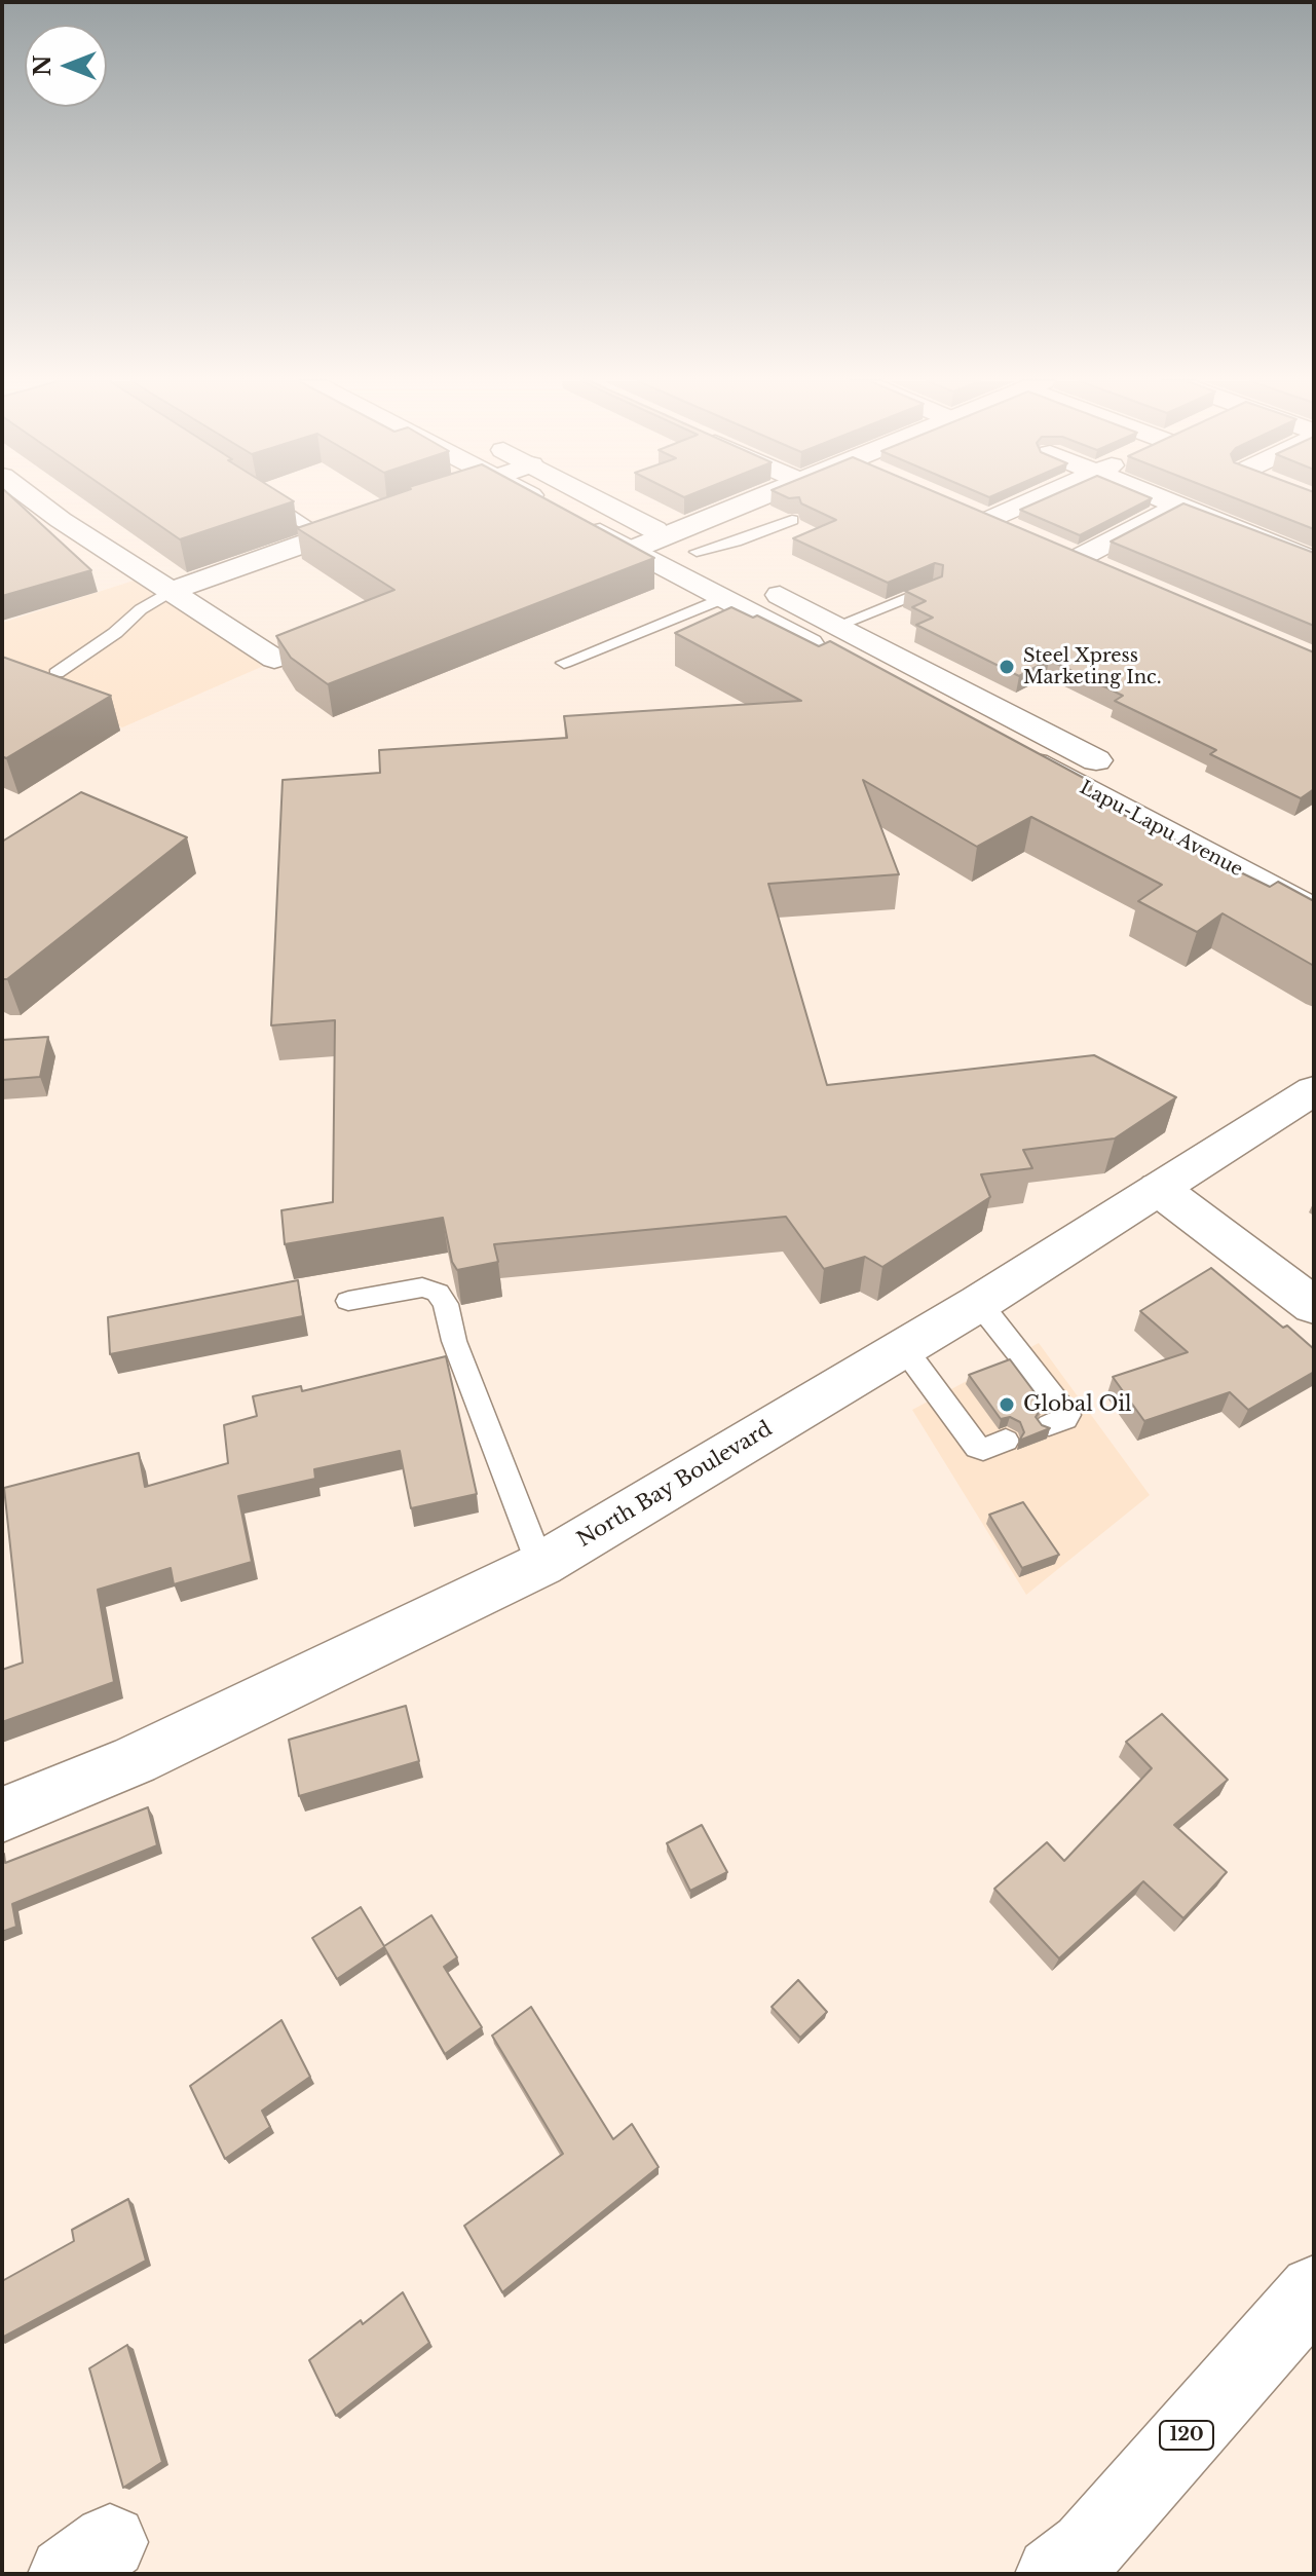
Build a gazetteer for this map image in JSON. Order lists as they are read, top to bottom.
{
  "streets": {
    "main road": ["Lapu-Lapu Avenue", "North Bay Boulevard", "120"]
  },
  "places": ["Steel Xpress Marketing Inc.", "Global Oil"],
  "north": "left"
}
